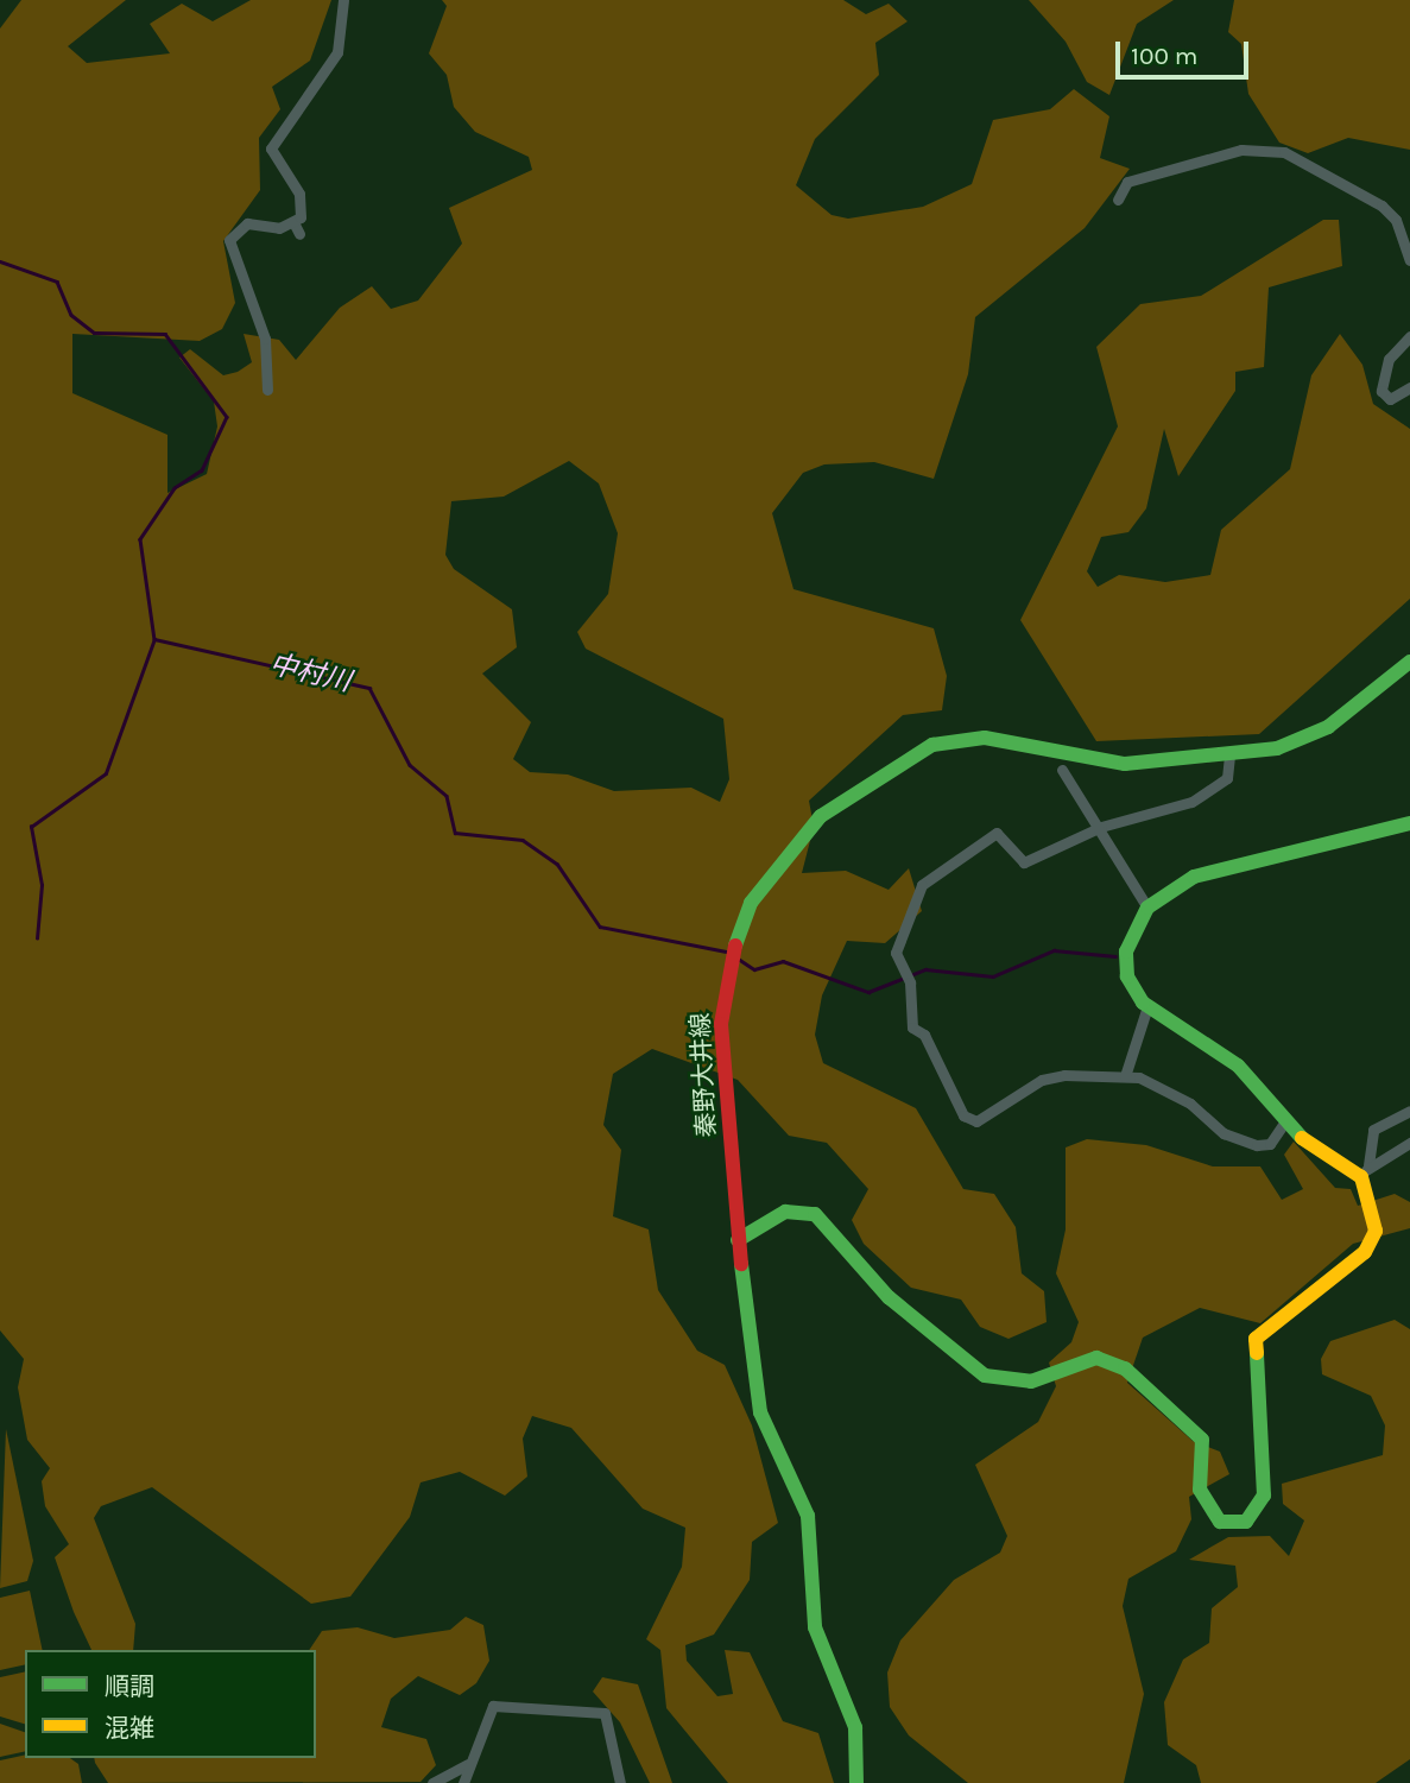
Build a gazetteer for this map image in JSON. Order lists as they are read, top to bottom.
{
  "streets": {
    "street": ["秦野大井線"]
  },
  "water": ["中村川"],
  "legend": ["順調", "混雑"],
  "scale_bar": "100 m"
}
